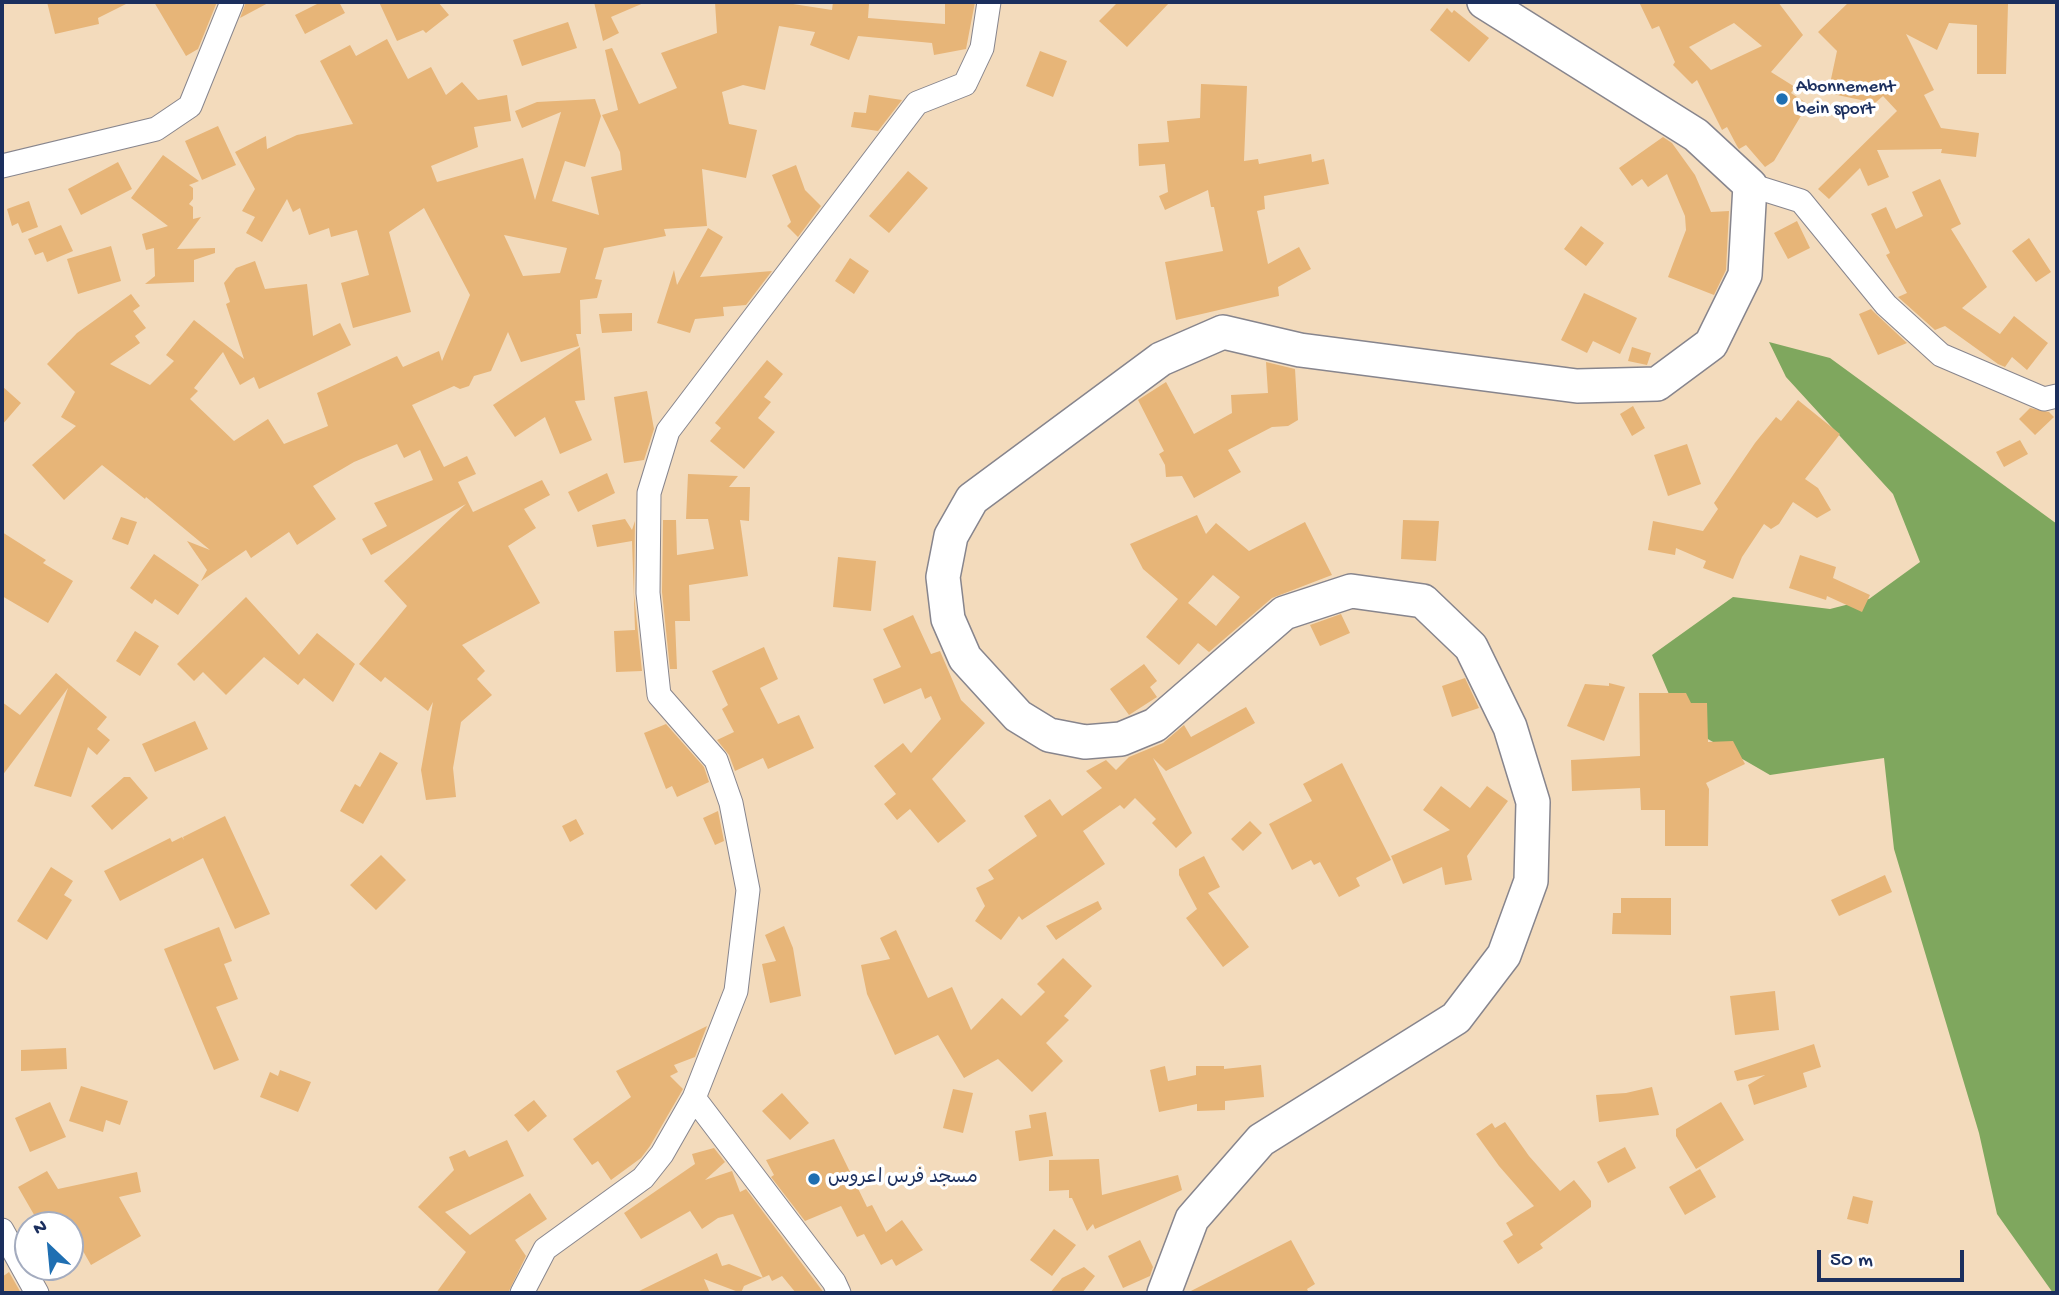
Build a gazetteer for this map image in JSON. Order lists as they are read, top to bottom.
{
  "places": ["Abonnement bein sport", "مسجد فرس اعروس"],
  "scale_bar": "50 m",
  "north": "top left"
}
